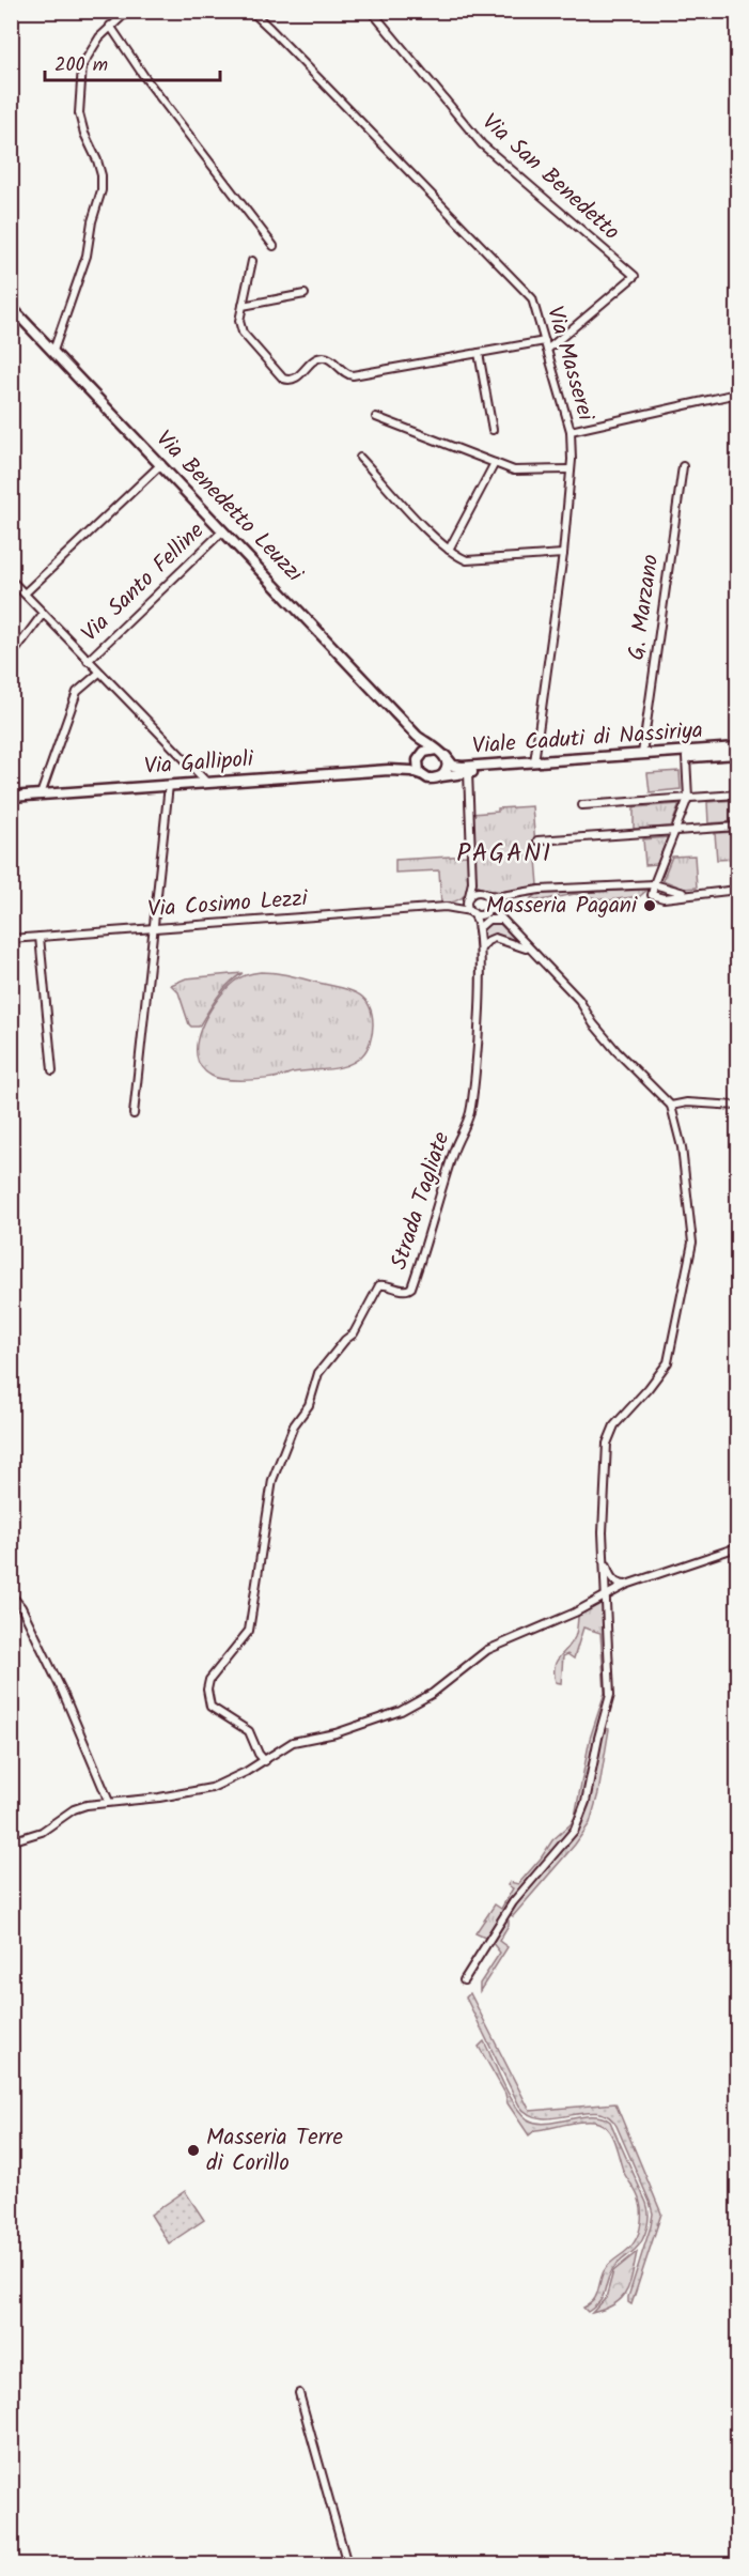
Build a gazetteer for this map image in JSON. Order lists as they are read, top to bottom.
{
  "streets": {
    "main road": ["Via Benedetto Leuzzi", "Viale Caduti di Nassiriya", "Via Gallipoli"],
    "street": [
      "Via San Benedetto",
      "Via Masserei",
      "Via Santo Felline",
      "G. Marzano",
      "Via Cosimo Lezzi",
      "Strada Tagliate"
    ]
  },
  "crossings": [
    ["Via San Benedetto", "Via Masserei"],
    ["Via Masserei", "Viale Caduti di Nassiriya"],
    ["Via Benedetto Leuzzi", "Via Santo Felline"],
    ["Via Benedetto Leuzzi", "Viale Caduti di Nassiriya"],
    ["Via Benedetto Leuzzi", "Via Gallipoli"],
    ["G. Marzano", "Viale Caduti di Nassiriya"],
    ["Viale Caduti di Nassiriya", "Via Gallipoli"],
    ["Via Cosimo Lezzi", "Strada Tagliate"]
  ],
  "districts": ["PAGANI"],
  "places": ["Masseria Pagani", "Masseria Terre di Corillo"],
  "scale_bar": "200 m"
}
